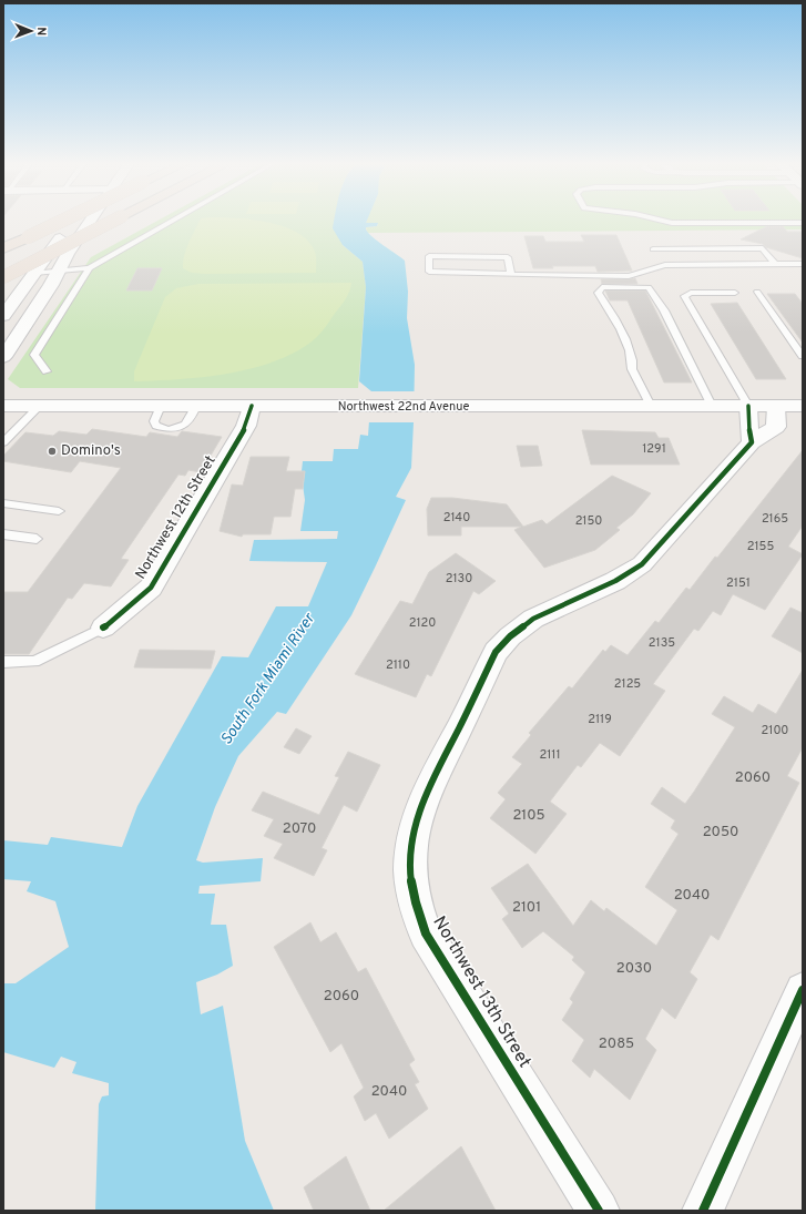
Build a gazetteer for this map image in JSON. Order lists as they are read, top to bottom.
{
  "streets": {
    "street": ["Northwest 22nd Avenue", "Northwest 12th Street", "Northwest 13th Street"]
  },
  "crossings": [
    ["Northwest 22nd Avenue", "Northwest 12th Street"],
    ["Northwest 22nd Avenue", "Northwest 13th Street"]
  ],
  "water": ["South Fork Miami River"],
  "places": ["Domino's"],
  "house_numbers": [
    "1291",
    "2140",
    "2165",
    "2150",
    "2155",
    "2130",
    "2151",
    "2120",
    "2135",
    "2110",
    "2125",
    "2119",
    "2100",
    "2111",
    "2060",
    "2105",
    "2070",
    "2050",
    "2040",
    "2101",
    "2030",
    "2060",
    "2085",
    "2040"
  ],
  "north": "right"
}
